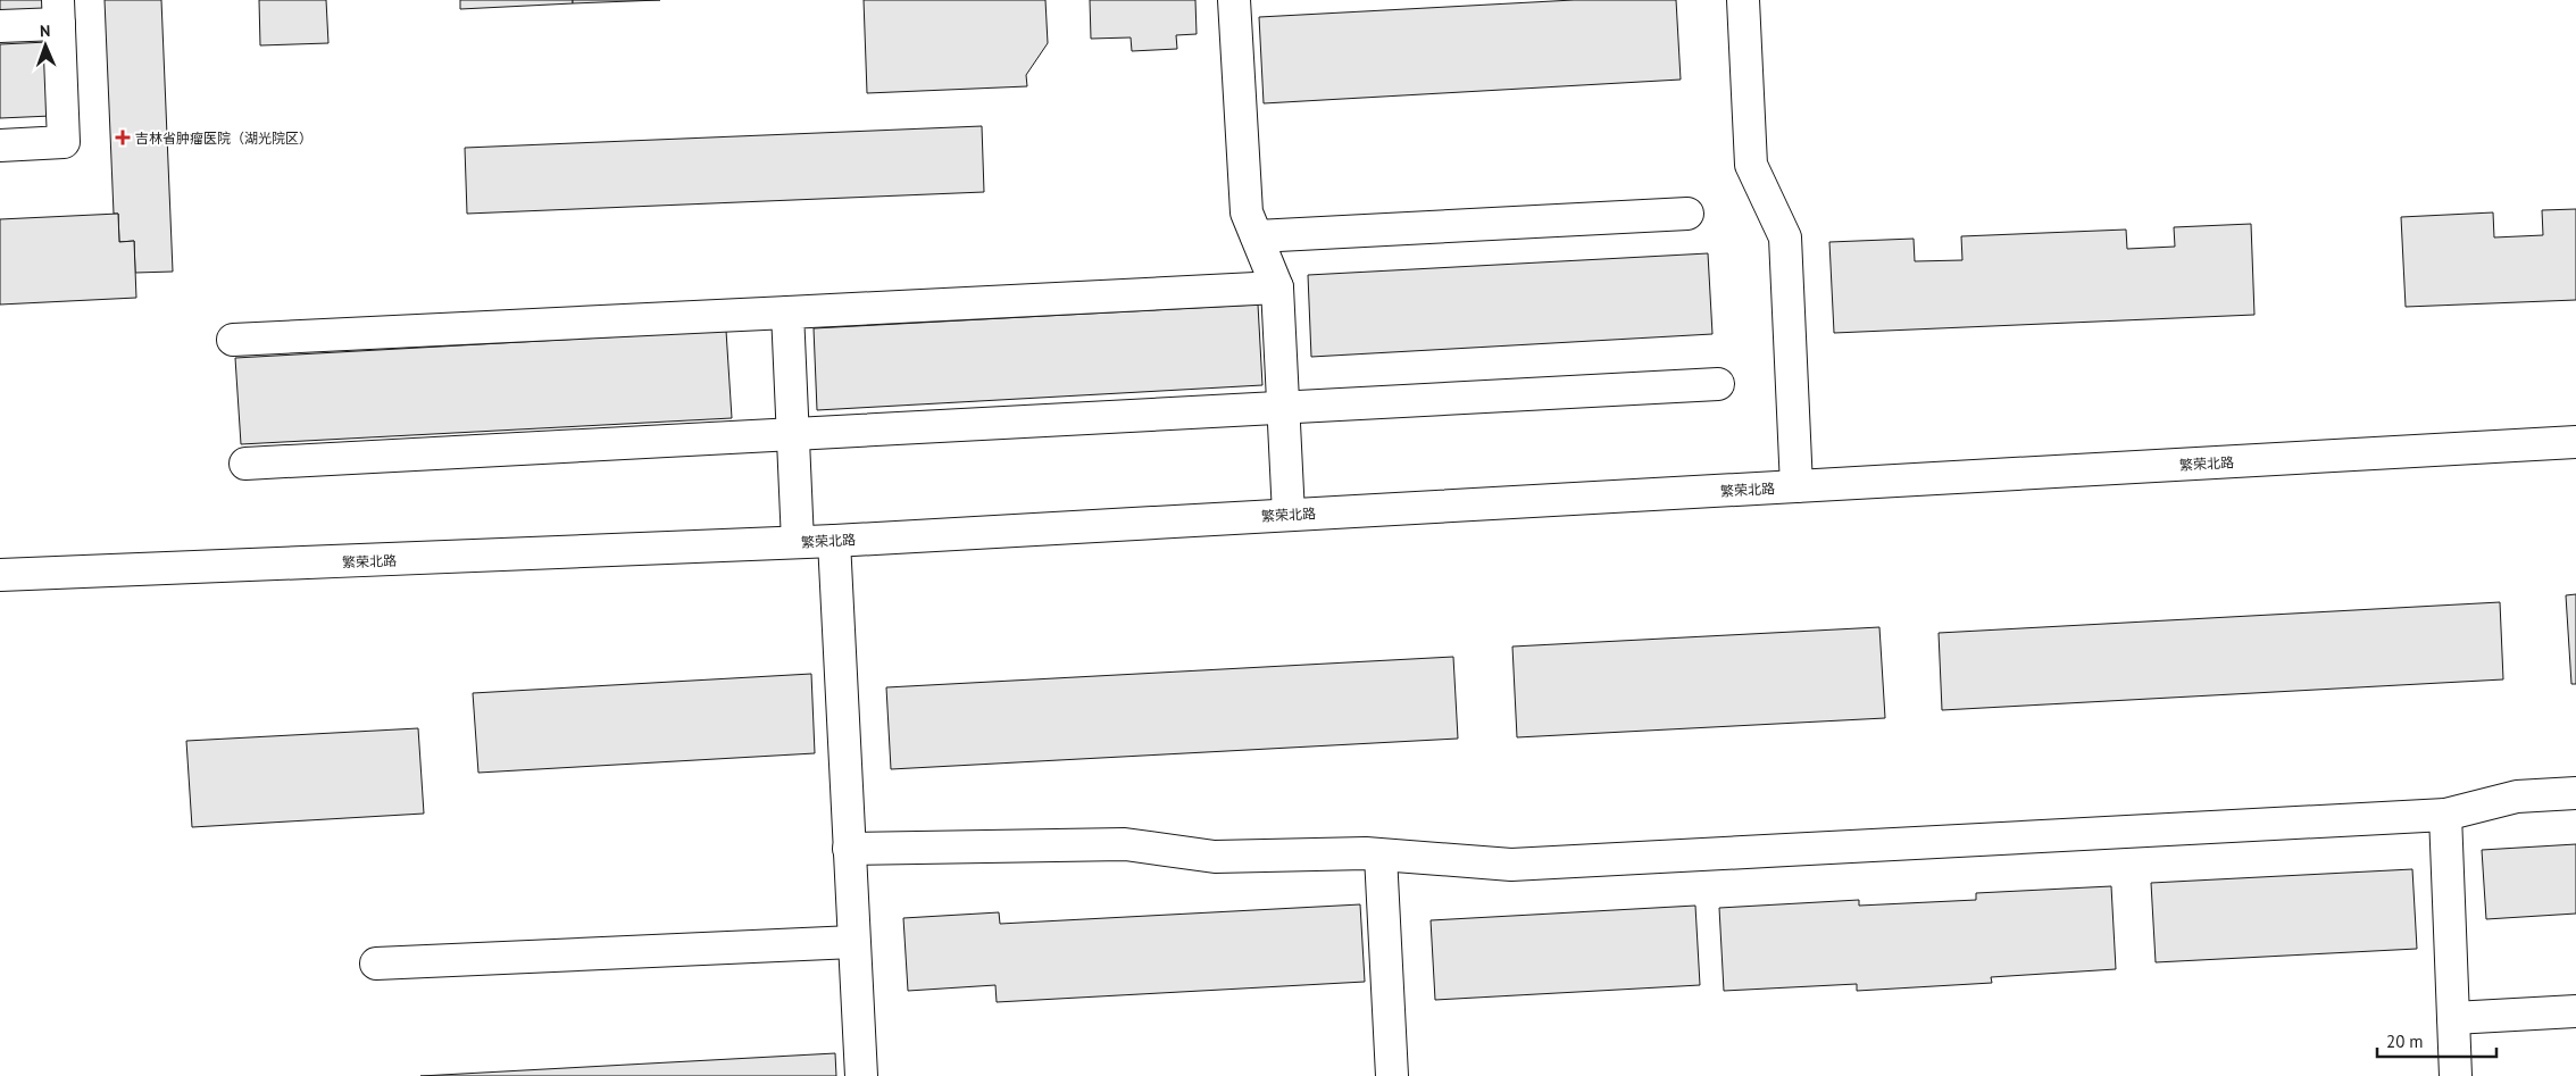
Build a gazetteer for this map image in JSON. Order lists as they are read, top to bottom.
{
  "streets": {
    "street": ["繁荣北路"]
  },
  "places": {
    "health": ["吉林省肿瘤医院（湖光院区）"]
  },
  "scale_bar": "20 m",
  "north": "top"
}
